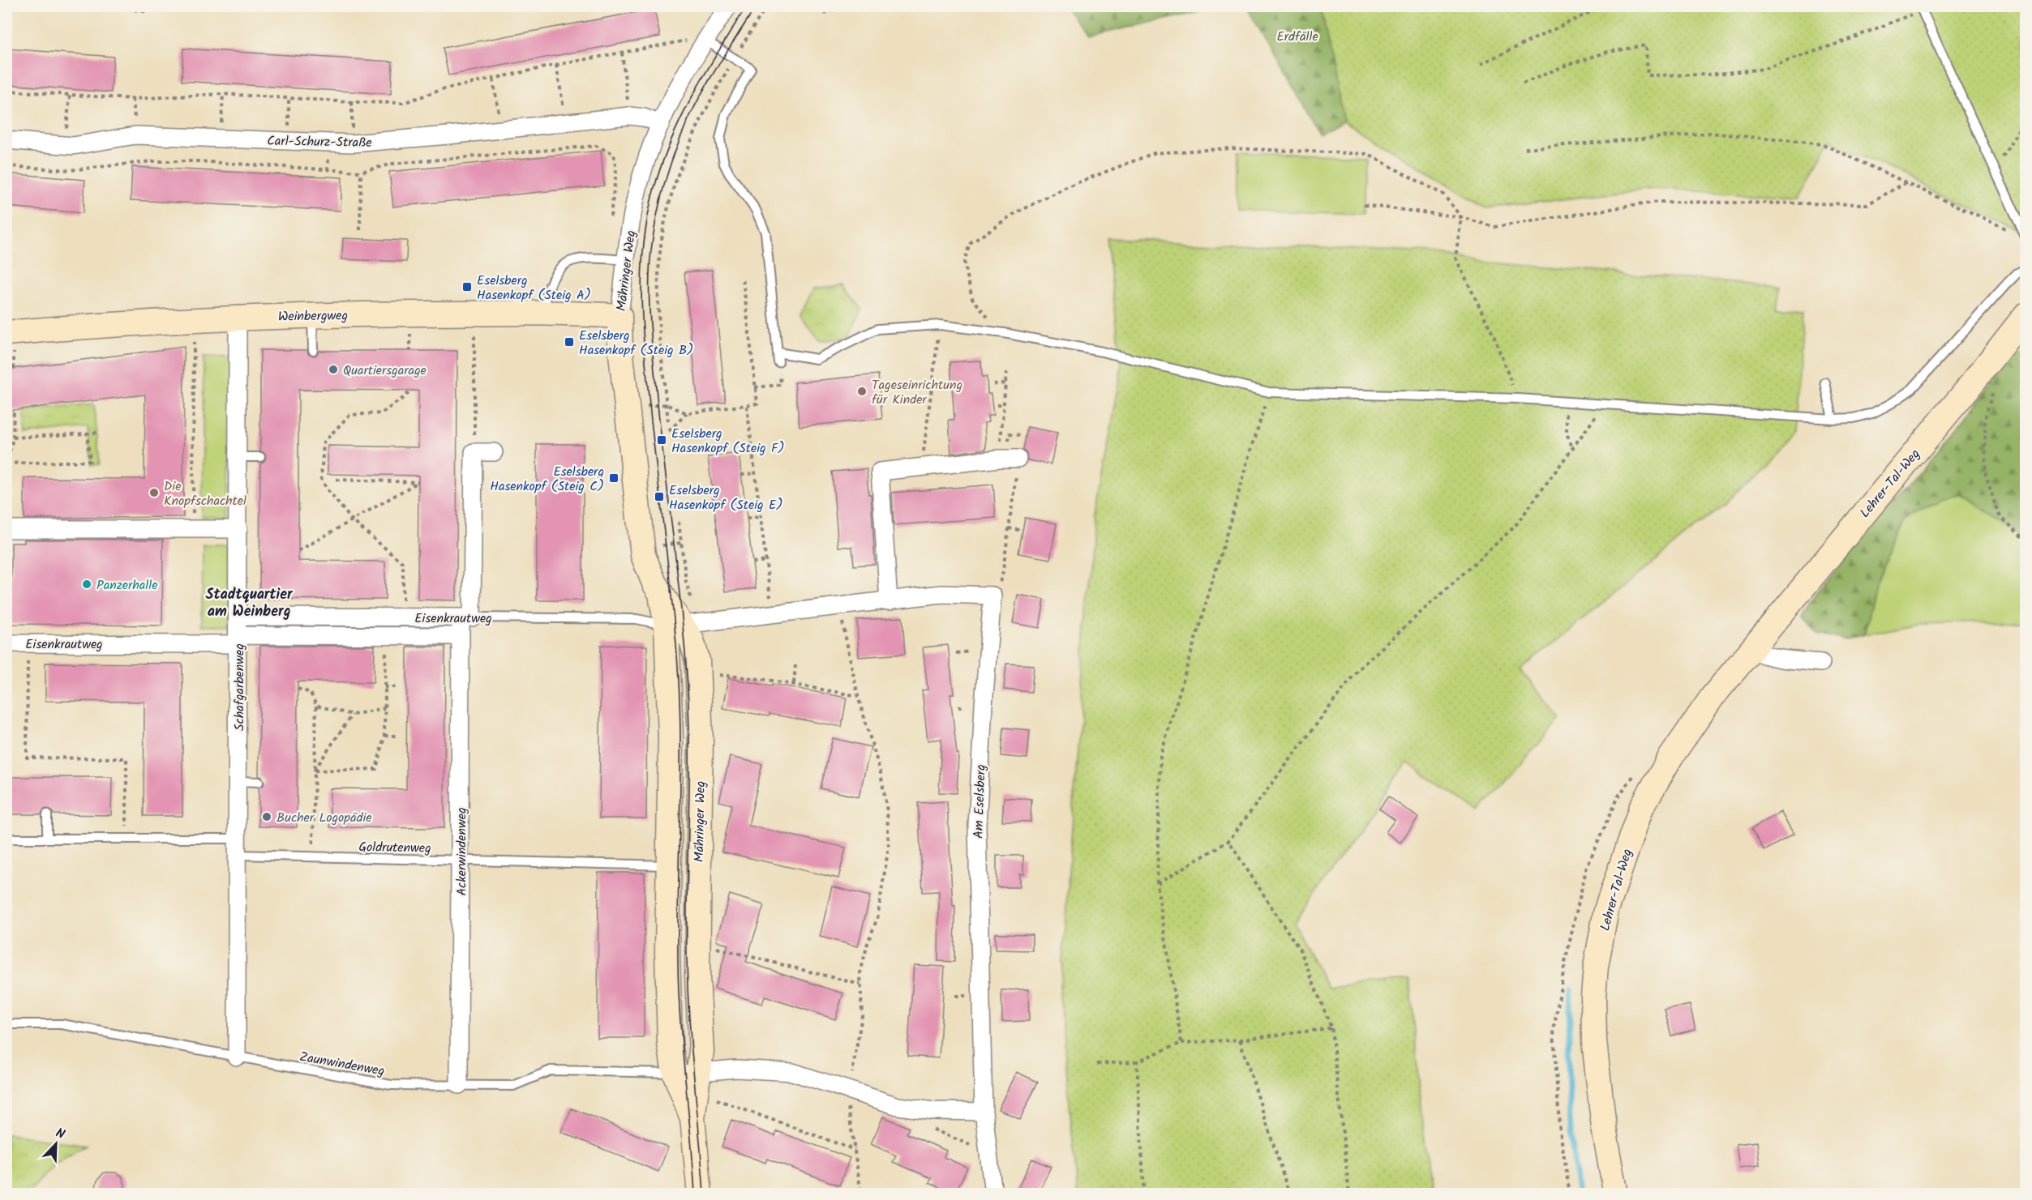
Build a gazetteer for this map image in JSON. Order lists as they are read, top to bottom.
{
  "streets": {
    "street": [
      "Carl-Schurz-Straße",
      "Mähringer Weg",
      "Weinbergweg",
      "Lehrer-Tal-Weg",
      "Eisenkrautweg",
      "Schafgarbenweg",
      "Am Eselsberg",
      "Ackerwindenweg"
    ],
    "lane": ["Goldrutenweg", "Zaunwindenweg"]
  },
  "crossings": [
    ["Carl-Schurz-Straße", "Mähringer Weg"],
    ["Mähringer Weg", "Weinbergweg"],
    ["Mähringer Weg", "Eisenkrautweg"],
    ["Mähringer Weg", "Goldrutenweg"],
    ["Mähringer Weg", "Zaunwindenweg"],
    ["Weinbergweg", "Schafgarbenweg"],
    ["Eisenkrautweg", "Schafgarbenweg"],
    ["Eisenkrautweg", "Ackerwindenweg"],
    ["Schafgarbenweg", "Goldrutenweg"],
    ["Schafgarbenweg", "Zaunwindenweg"],
    ["Goldrutenweg", "Ackerwindenweg"],
    ["Ackerwindenweg", "Zaunwindenweg"]
  ],
  "districts": ["Stadtquartier am Weinberg"],
  "parks": ["Erdfälle"],
  "places": {
    "transit": [
      "Eselsberg Hasenkopf (Steig A)",
      "Eselsberg Hasenkopf (Steig B)",
      "Eselsberg Hasenkopf (Steig F)",
      "Eselsberg Hasenkopf (Steig C)",
      "Eselsberg Hasenkopf (Steig E)"
    ],
    "other": [
      "Quartiersgarage",
      "Tageseinrichtung für Kinder",
      "Die Knopfschachtel",
      "Panzerhalle",
      "Bucher Logopädie"
    ]
  },
  "north": "top right"
}
